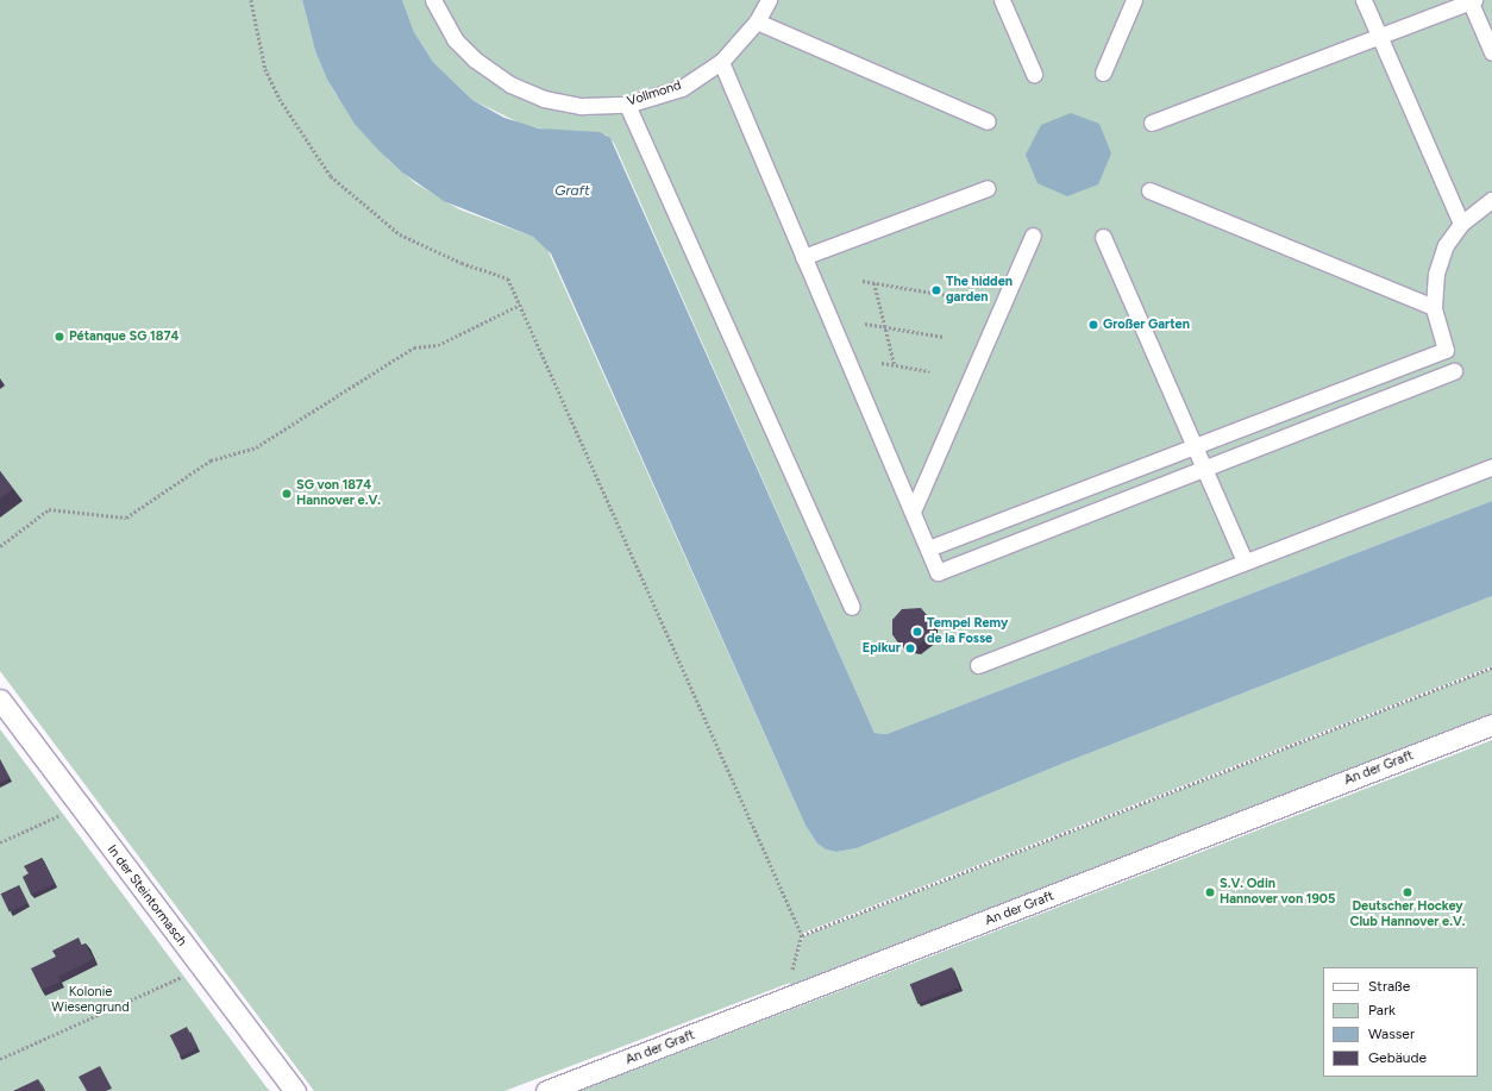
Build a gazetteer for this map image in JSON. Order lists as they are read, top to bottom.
{
  "streets": {
    "street": ["Vollmond", "An der Graft", "In der Steintormasch"]
  },
  "water": ["Graft"],
  "parks": ["Kolonie Wiesengrund"],
  "places": [
    "The hidden garden",
    "Großer Garten",
    "Pétanque SG 1874",
    "SG von 1874 Hannover e.V.",
    "Tempel Remy de la Fosse",
    "Epikur",
    "S.V. Odin Hannover von 1905",
    "Deutscher Hockey Club Hannover e.V."
  ],
  "legend": [
    "Straße",
    "Park",
    "Wasser",
    "Gebäude"
  ]
}
